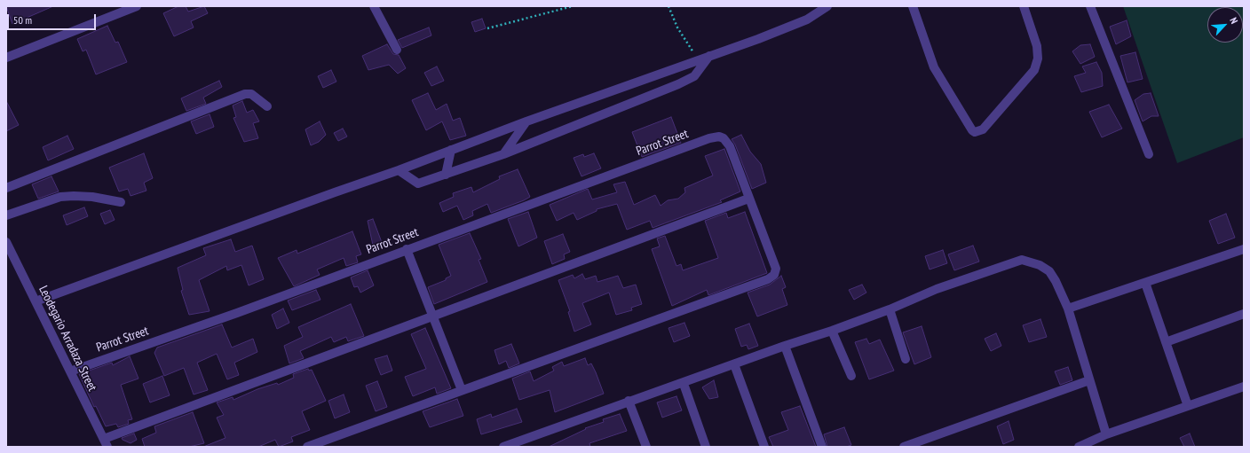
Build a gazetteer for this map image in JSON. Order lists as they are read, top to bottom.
{
  "streets": {
    "street": ["Parrot Street", "Leodegario Arradaza Street"]
  },
  "crossings": [
    ["Parrot Street", "Leodegario Arradaza Street"]
  ],
  "scale_bar": "50 m",
  "north": "top right"
}
